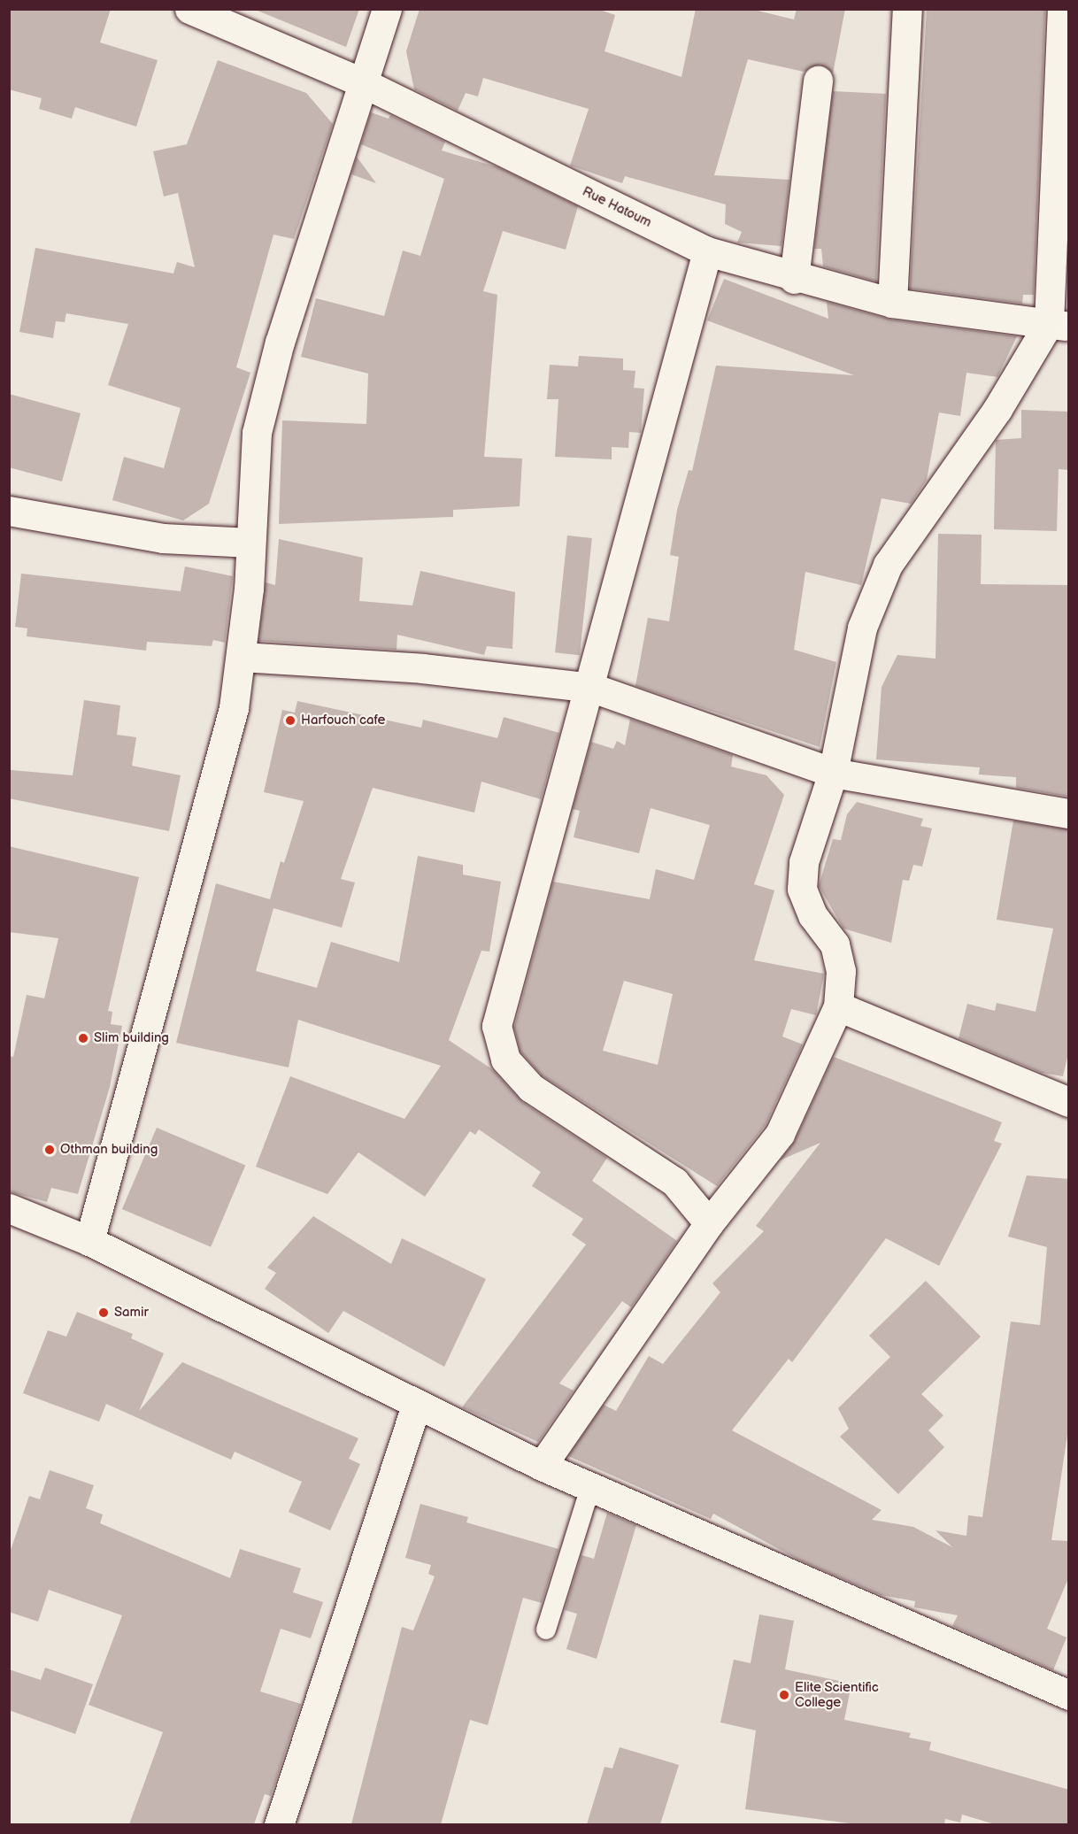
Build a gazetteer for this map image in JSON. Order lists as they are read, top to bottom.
{
  "streets": {
    "street": ["Rue Hatoum"]
  },
  "places": [
    "Harfouch cafe",
    "Slim building",
    "Othman building",
    "Samir",
    "Elite Scientific College"
  ]
}
